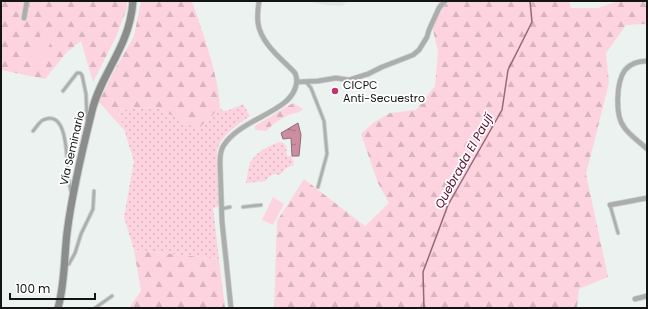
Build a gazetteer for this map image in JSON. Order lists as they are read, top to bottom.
{
  "streets": {
    "main road": ["Vía Seminario"]
  },
  "water": ["Quebrada El Paují"],
  "places": ["CICPC Anti-Secuestro"],
  "scale_bar": "100 m"
}
